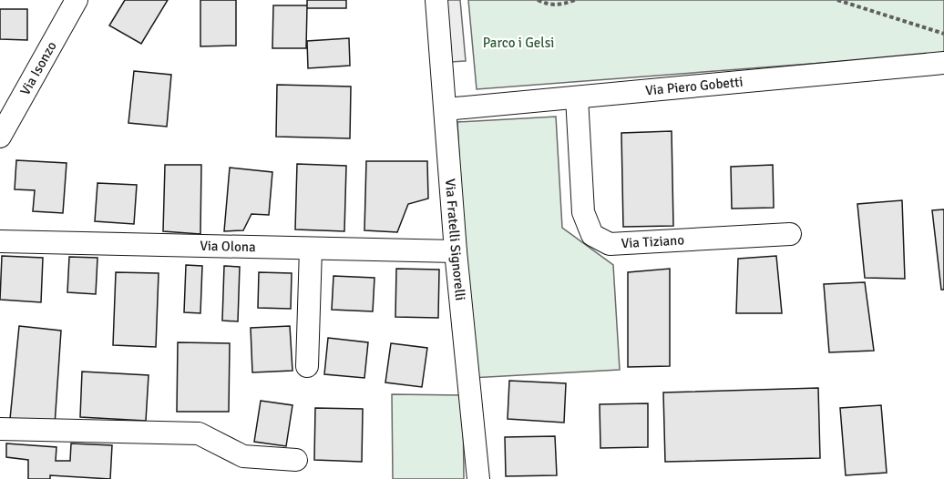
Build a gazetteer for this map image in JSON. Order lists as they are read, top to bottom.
{
  "streets": {
    "street": [
      "Via Isonzo",
      "Via Piero Gobetti",
      "Via Fratelli Signorelli",
      "Via Tiziano",
      "Via Olona"
    ]
  },
  "crossings": [
    ["Via Piero Gobetti", "Via Fratelli Signorelli"],
    ["Via Piero Gobetti", "Via Tiziano"],
    ["Via Fratelli Signorelli", "Via Olona"]
  ],
  "parks": ["Parco i Gelsi"]
}
